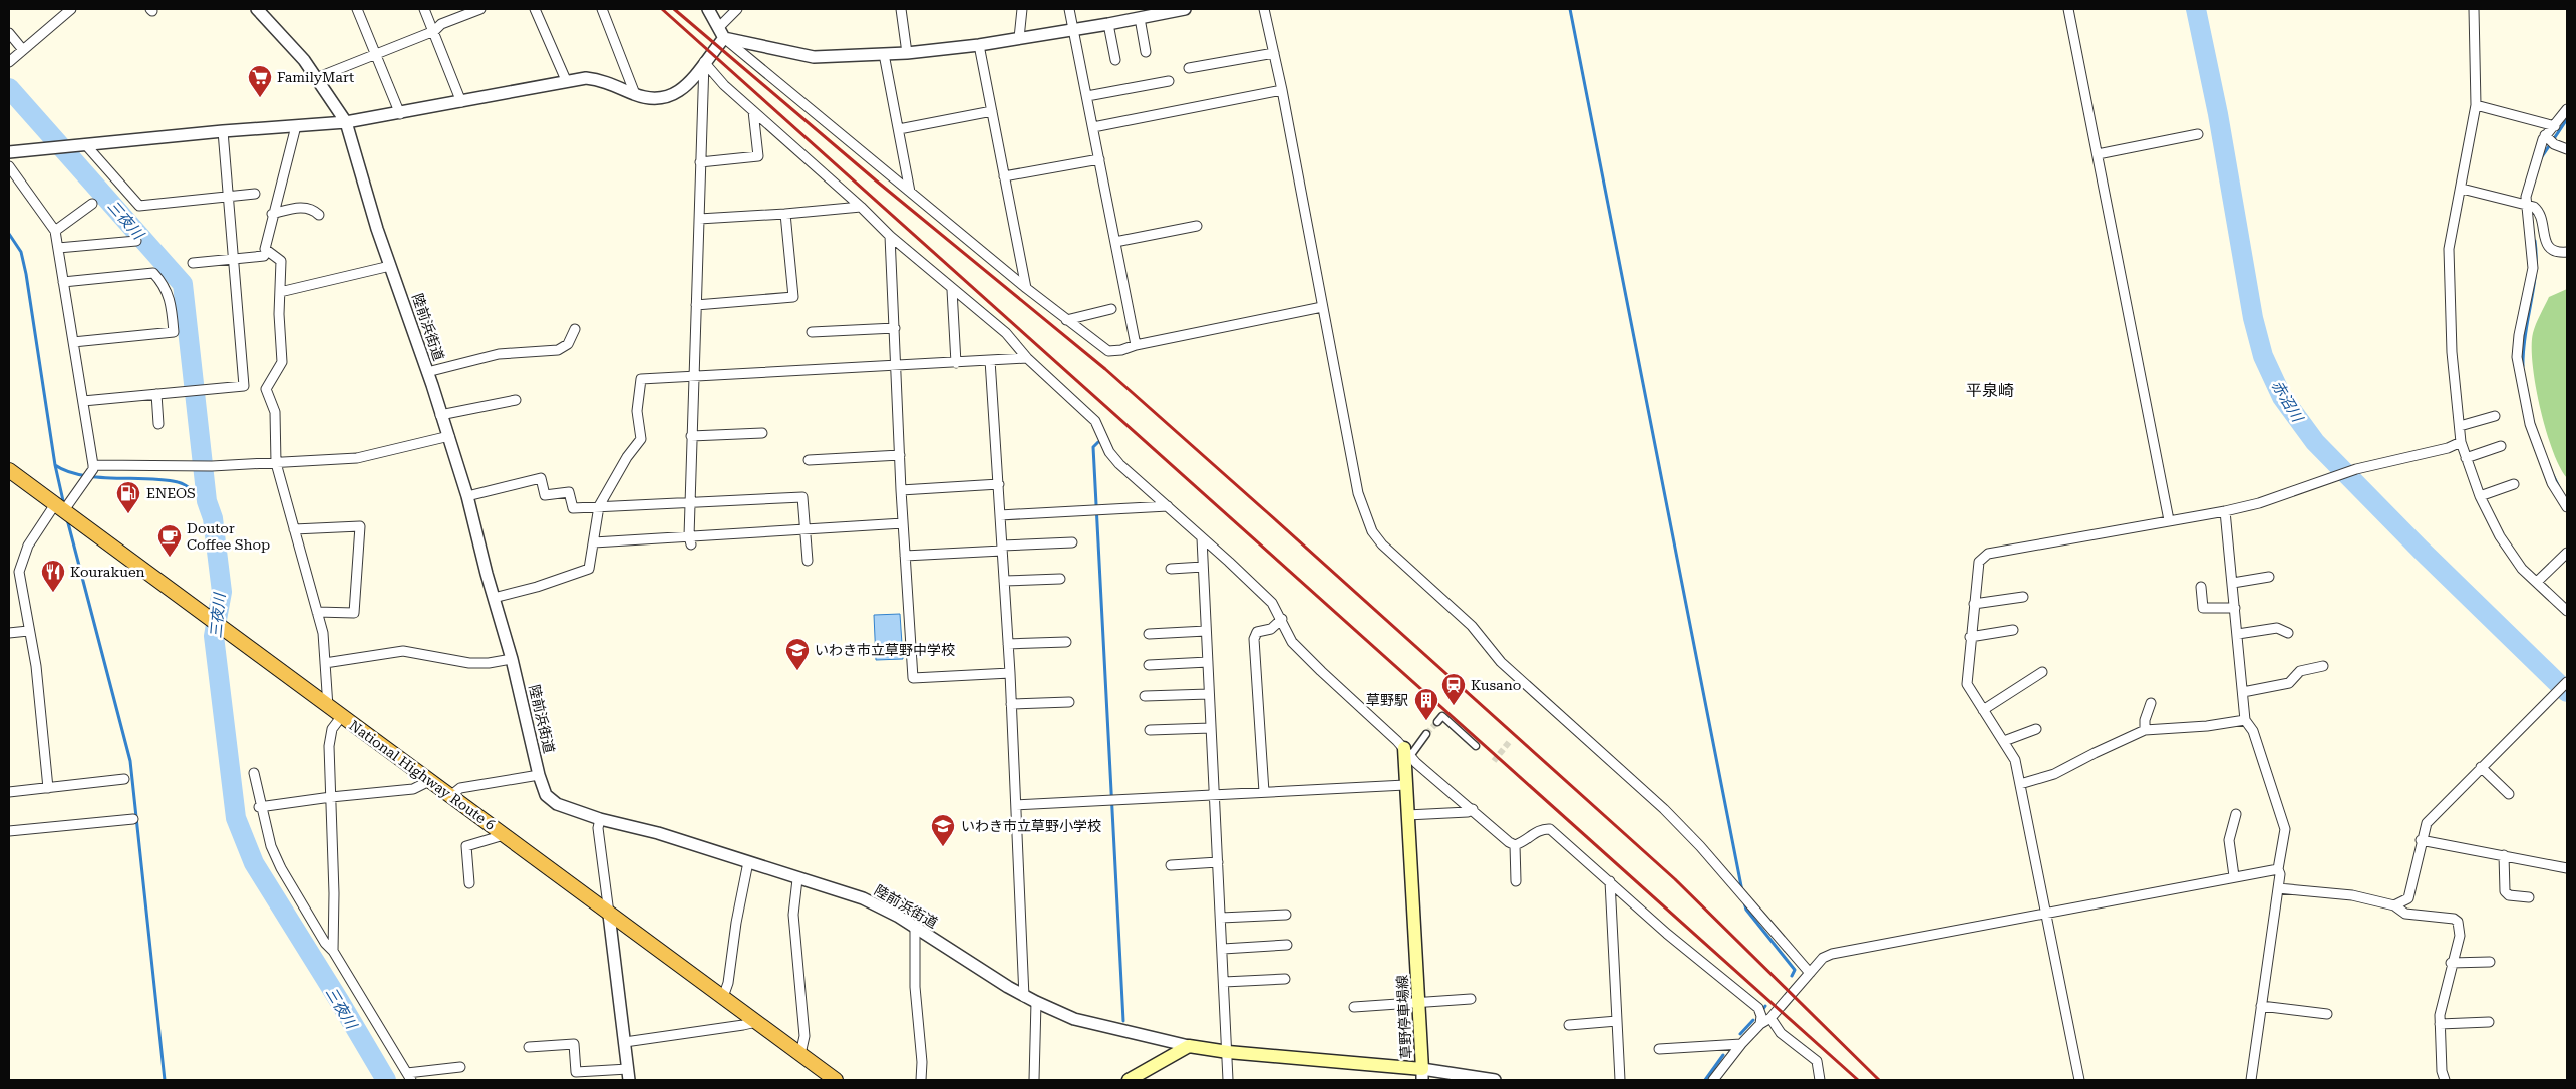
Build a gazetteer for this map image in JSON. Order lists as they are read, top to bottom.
{
  "streets": {
    "highway": ["National Highway Route 6"],
    "main road": ["草野停車場線"],
    "street": ["陸前浜街道"]
  },
  "crossings": [
    ["陸前浜街道", "草野停車場線"]
  ],
  "districts": ["平泉崎"],
  "water": ["三夜川", "赤沼川"],
  "places": {
    "supermarket": ["FamilyMart"],
    "fuel station": ["ENEOS"],
    "cafe": ["Doutor Coffee Shop"],
    "restaurant": ["Kourakuen"],
    "school or university": ["いわき市立草野中学校", "いわき市立草野小学校"],
    "station": ["Kusano"],
    "building": ["草野駅"]
  }
}
